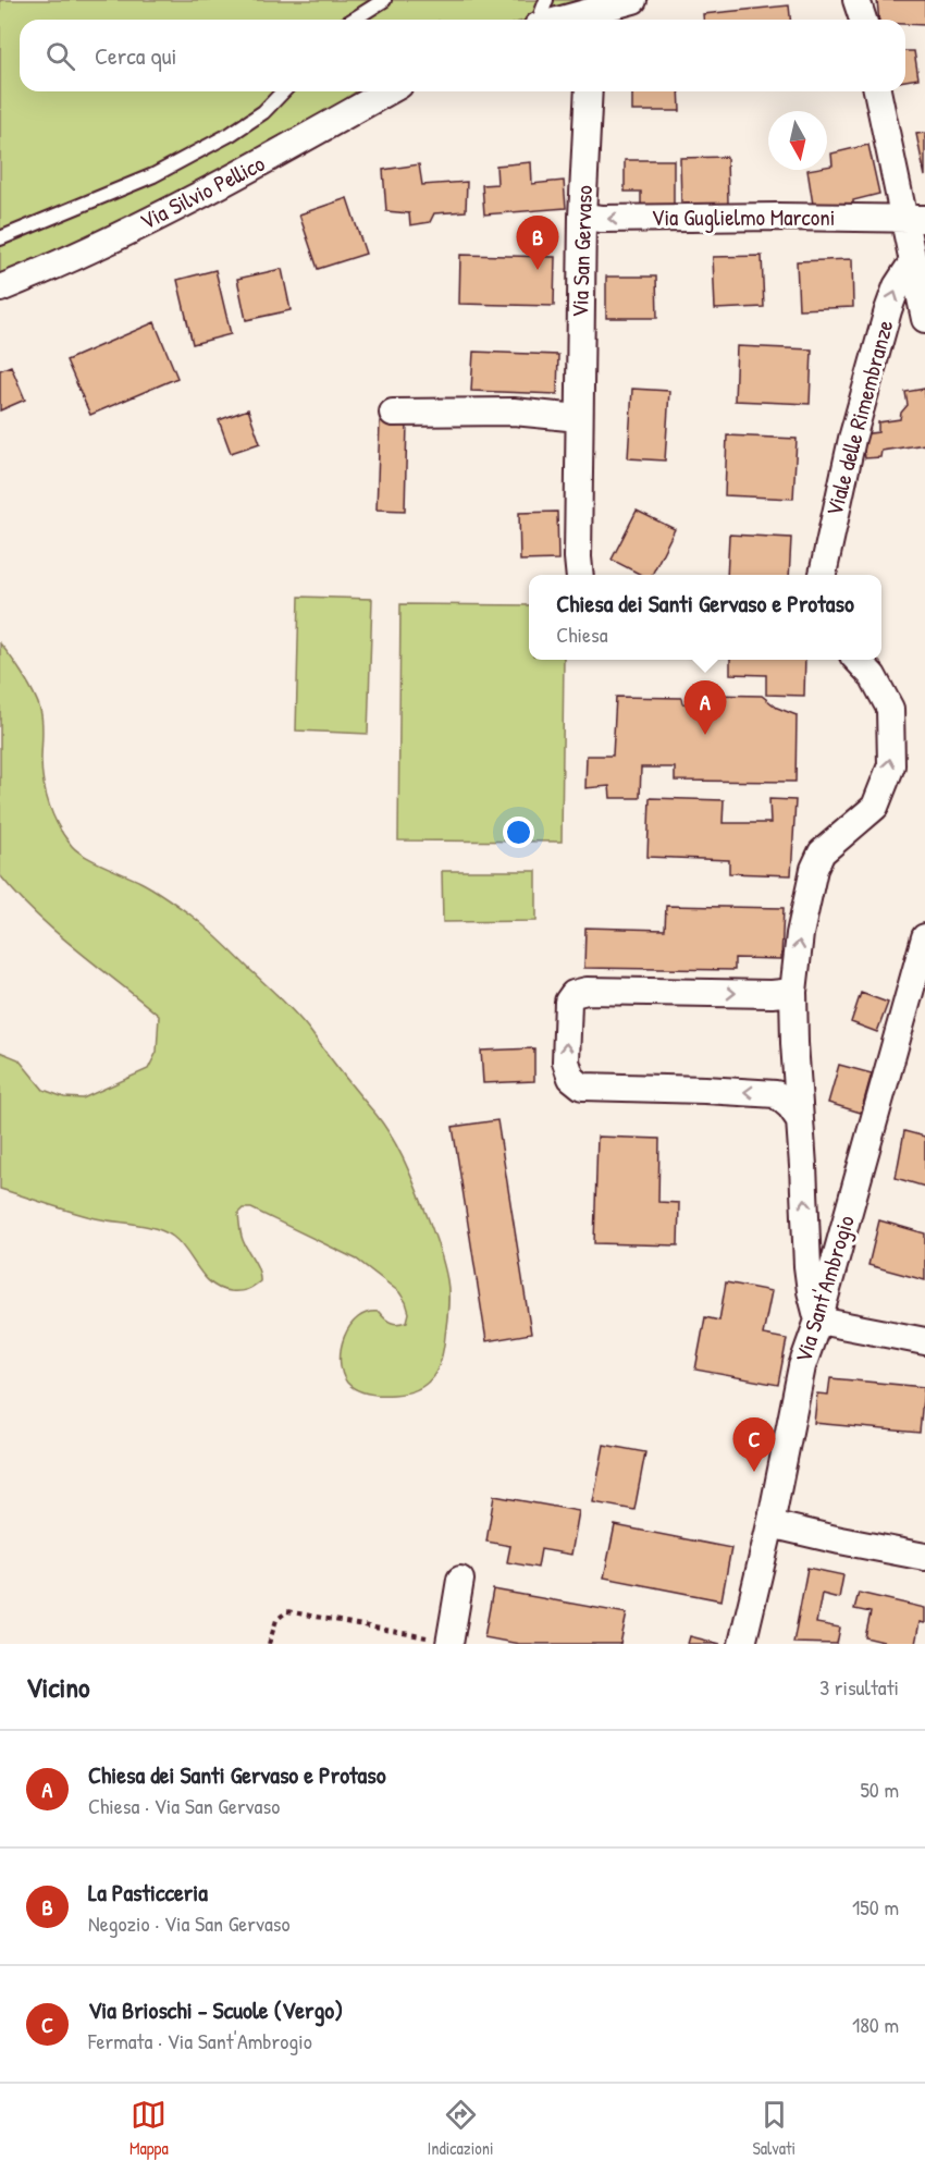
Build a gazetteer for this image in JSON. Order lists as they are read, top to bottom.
{
  "streets": {
    "street": [
      "Via Silvio Pellico",
      "Via Guglielmo Marconi",
      "Via San Gervaso",
      "Viale delle Rimembranze",
      "Via Sant'Ambrogio"
    ]
  },
  "crossings": [
    ["Via Guglielmo Marconi", "Via San Gervaso"]
  ],
  "one_way": ["Via Guglielmo Marconi", "Viale delle Rimembranze"],
  "north": "bottom",
  "page": {
    "search": "Cerca qui",
    "pins": ["B", "A", "C"],
    "popup": ["Chiesa dei Santi Gervaso e Protaso", "Chiesa"],
    "heading": ["Vicino", "3 risultati"],
    "list": [
      {
        "mark": "A",
        "name": "Chiesa dei Santi Gervaso e Protaso",
        "note": "Chiesa · Via San Gervaso",
        "value": "50 m"
      },
      {
        "mark": "B",
        "name": "La Pasticceria",
        "note": "Negozio · Via San Gervaso",
        "value": "150 m"
      },
      {
        "mark": "C",
        "name": "Via Brioschi - Scuole (Vergo)",
        "note": "Fermata · Via Sant'Ambrogio",
        "value": "180 m"
      }
    ],
    "nav": ["Mappa", "Indicazioni", "Salvati"]
  }
}
